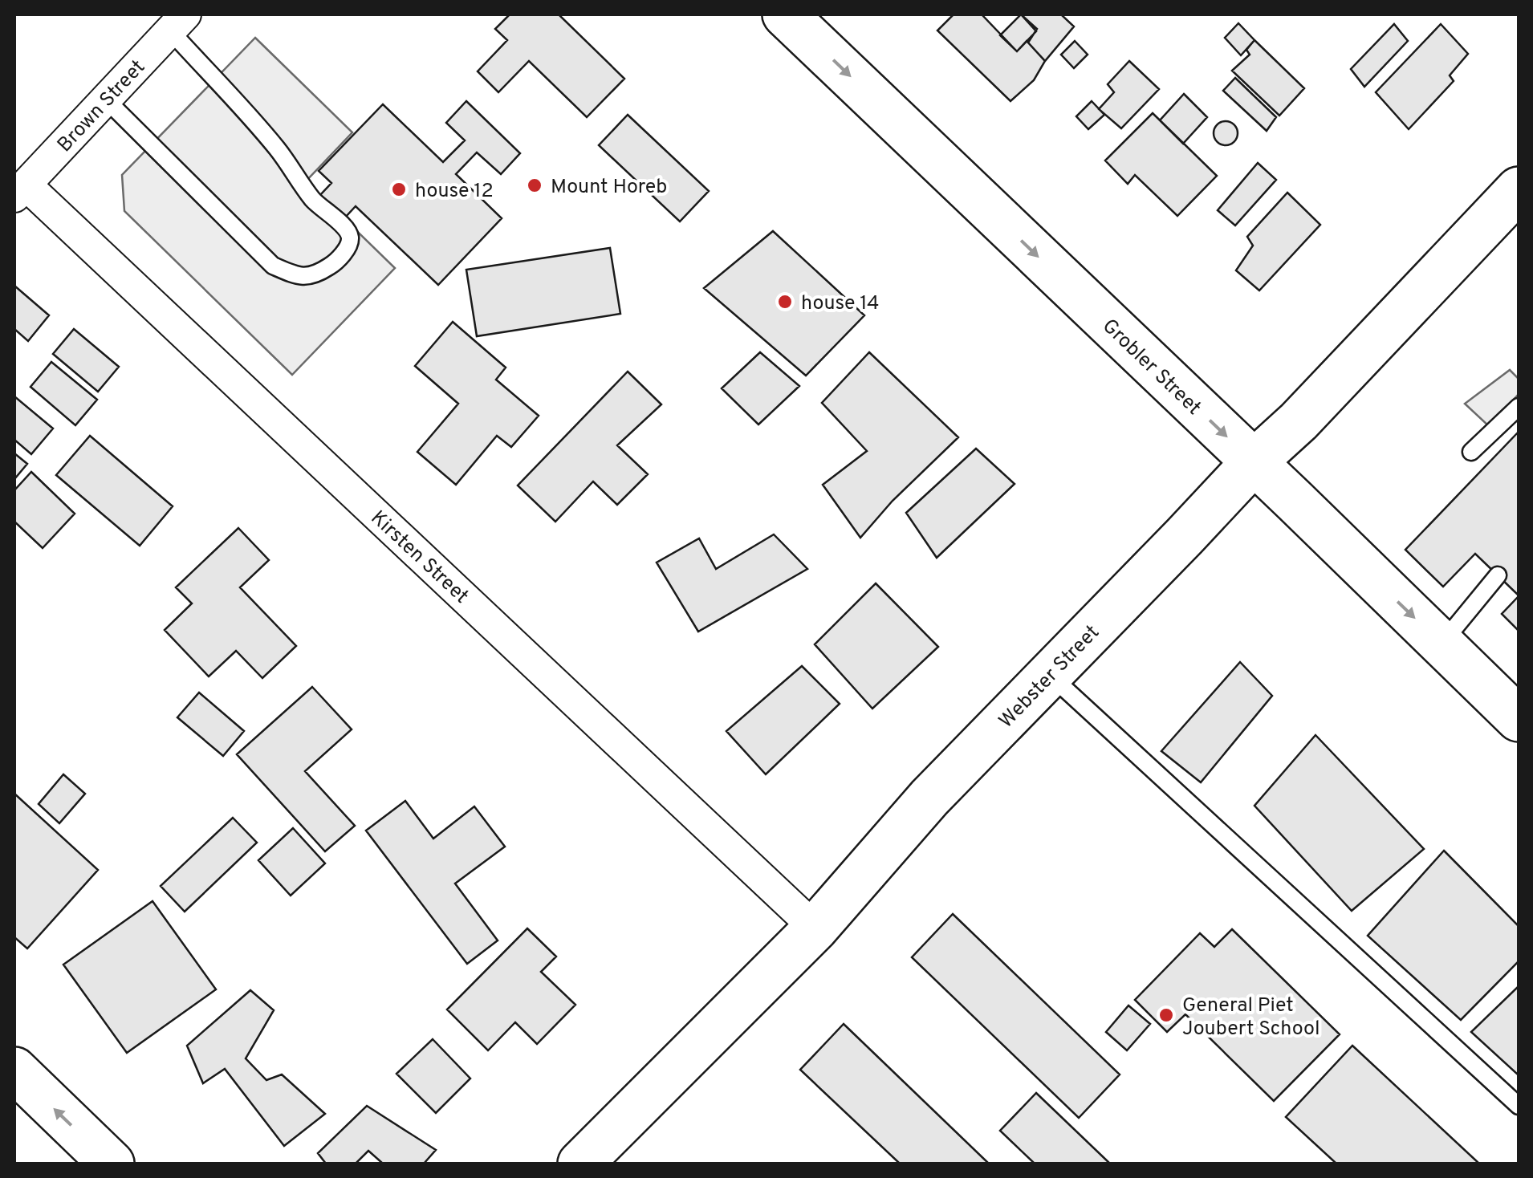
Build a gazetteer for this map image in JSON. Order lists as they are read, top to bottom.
{
  "streets": {
    "street": [
      "Brown Street",
      "Grobler Street",
      "Kirsten Street",
      "Webster Street"
    ]
  },
  "crossings": [
    ["Brown Street", "Kirsten Street"],
    ["Grobler Street", "Webster Street"],
    ["Kirsten Street", "Webster Street"]
  ],
  "one_way": ["Grobler Street"],
  "places": [
    "Mount Horeb",
    "house 12",
    "house 14",
    "General Piet Joubert School"
  ]
}
